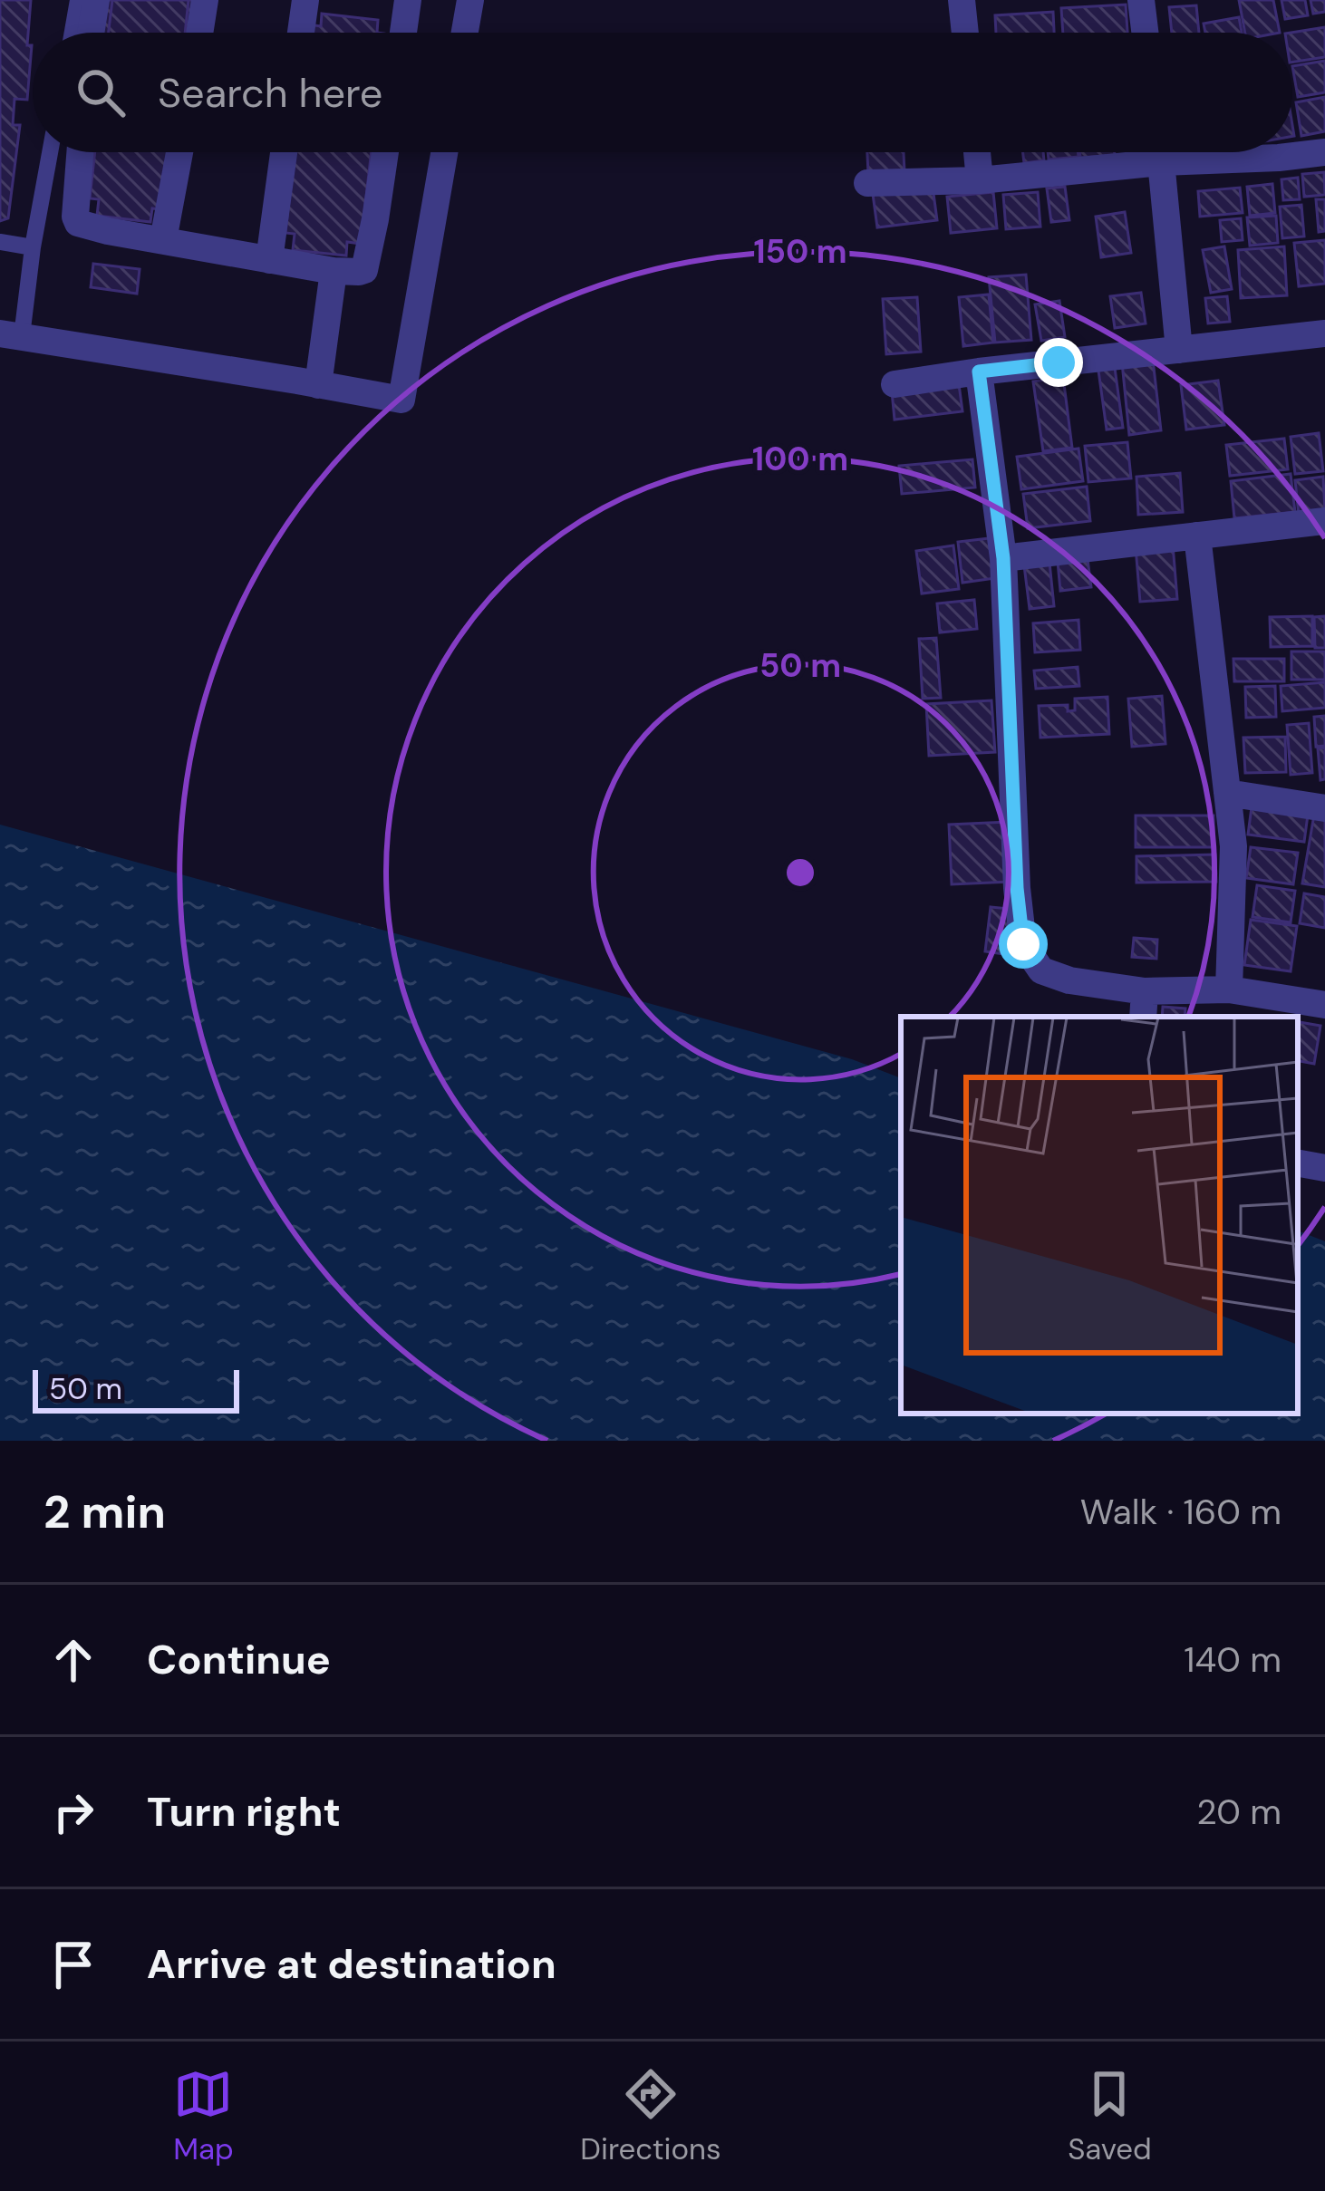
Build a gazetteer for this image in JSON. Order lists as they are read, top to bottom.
{
  "scale_bar": "50 m",
  "page": {
    "search": "Search here",
    "scale": "50 m",
    "heading": ["2 min", "Walk · 160 m"],
    "list": [
      ["Continue", "140 m"],
      ["Turn right", "20 m"],
      "Arrive at destination"
    ],
    "nav": ["Map", "Directions", "Saved"]
  },
  "rings": ["150 m", "100 m", "50 m"]
}
